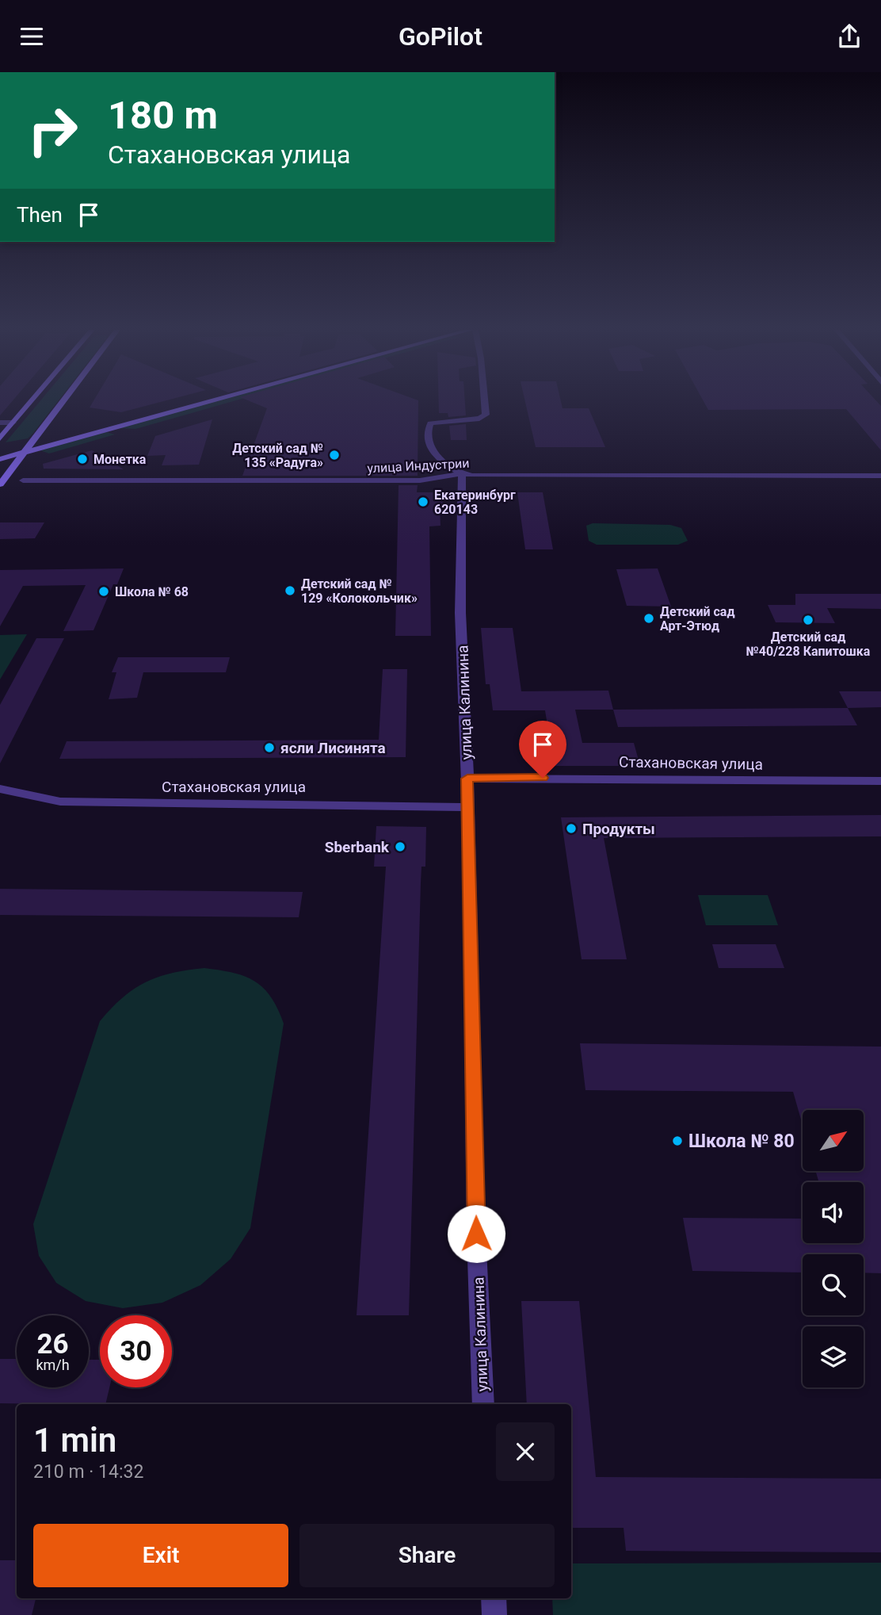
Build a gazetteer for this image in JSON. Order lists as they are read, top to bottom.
{
  "streets": {
    "street": ["улица Индустрии", "улица Калинина", "Стахановская улица"]
  },
  "crossings": [
    ["улица Индустрии", "улица Калинина"],
    ["улица Калинина", "Стахановская улица"]
  ],
  "places": [
    "Детский сад № 135 «Радуга»",
    "Монетка",
    "Екатеринбург 620143",
    "Детский сад № 129 «Колокольчик»",
    "Школа № 68",
    "Детский сад Арт-Этюд",
    "Детский сад №40/228 Капитошка",
    "ясли Лисинята",
    "Продукты",
    "Sberbank",
    "Школа № 80"
  ],
  "north": "top right",
  "page": {
    "header": "GoPilot",
    "turn": ["180 m", "Стахановская улица"],
    "then": "Then",
    "speed": "26 km/h",
    "limit": "30",
    "heading": ["1 min", "210 m · 14:32"],
    "buttons": ["Exit", "Share"]
  }
}
